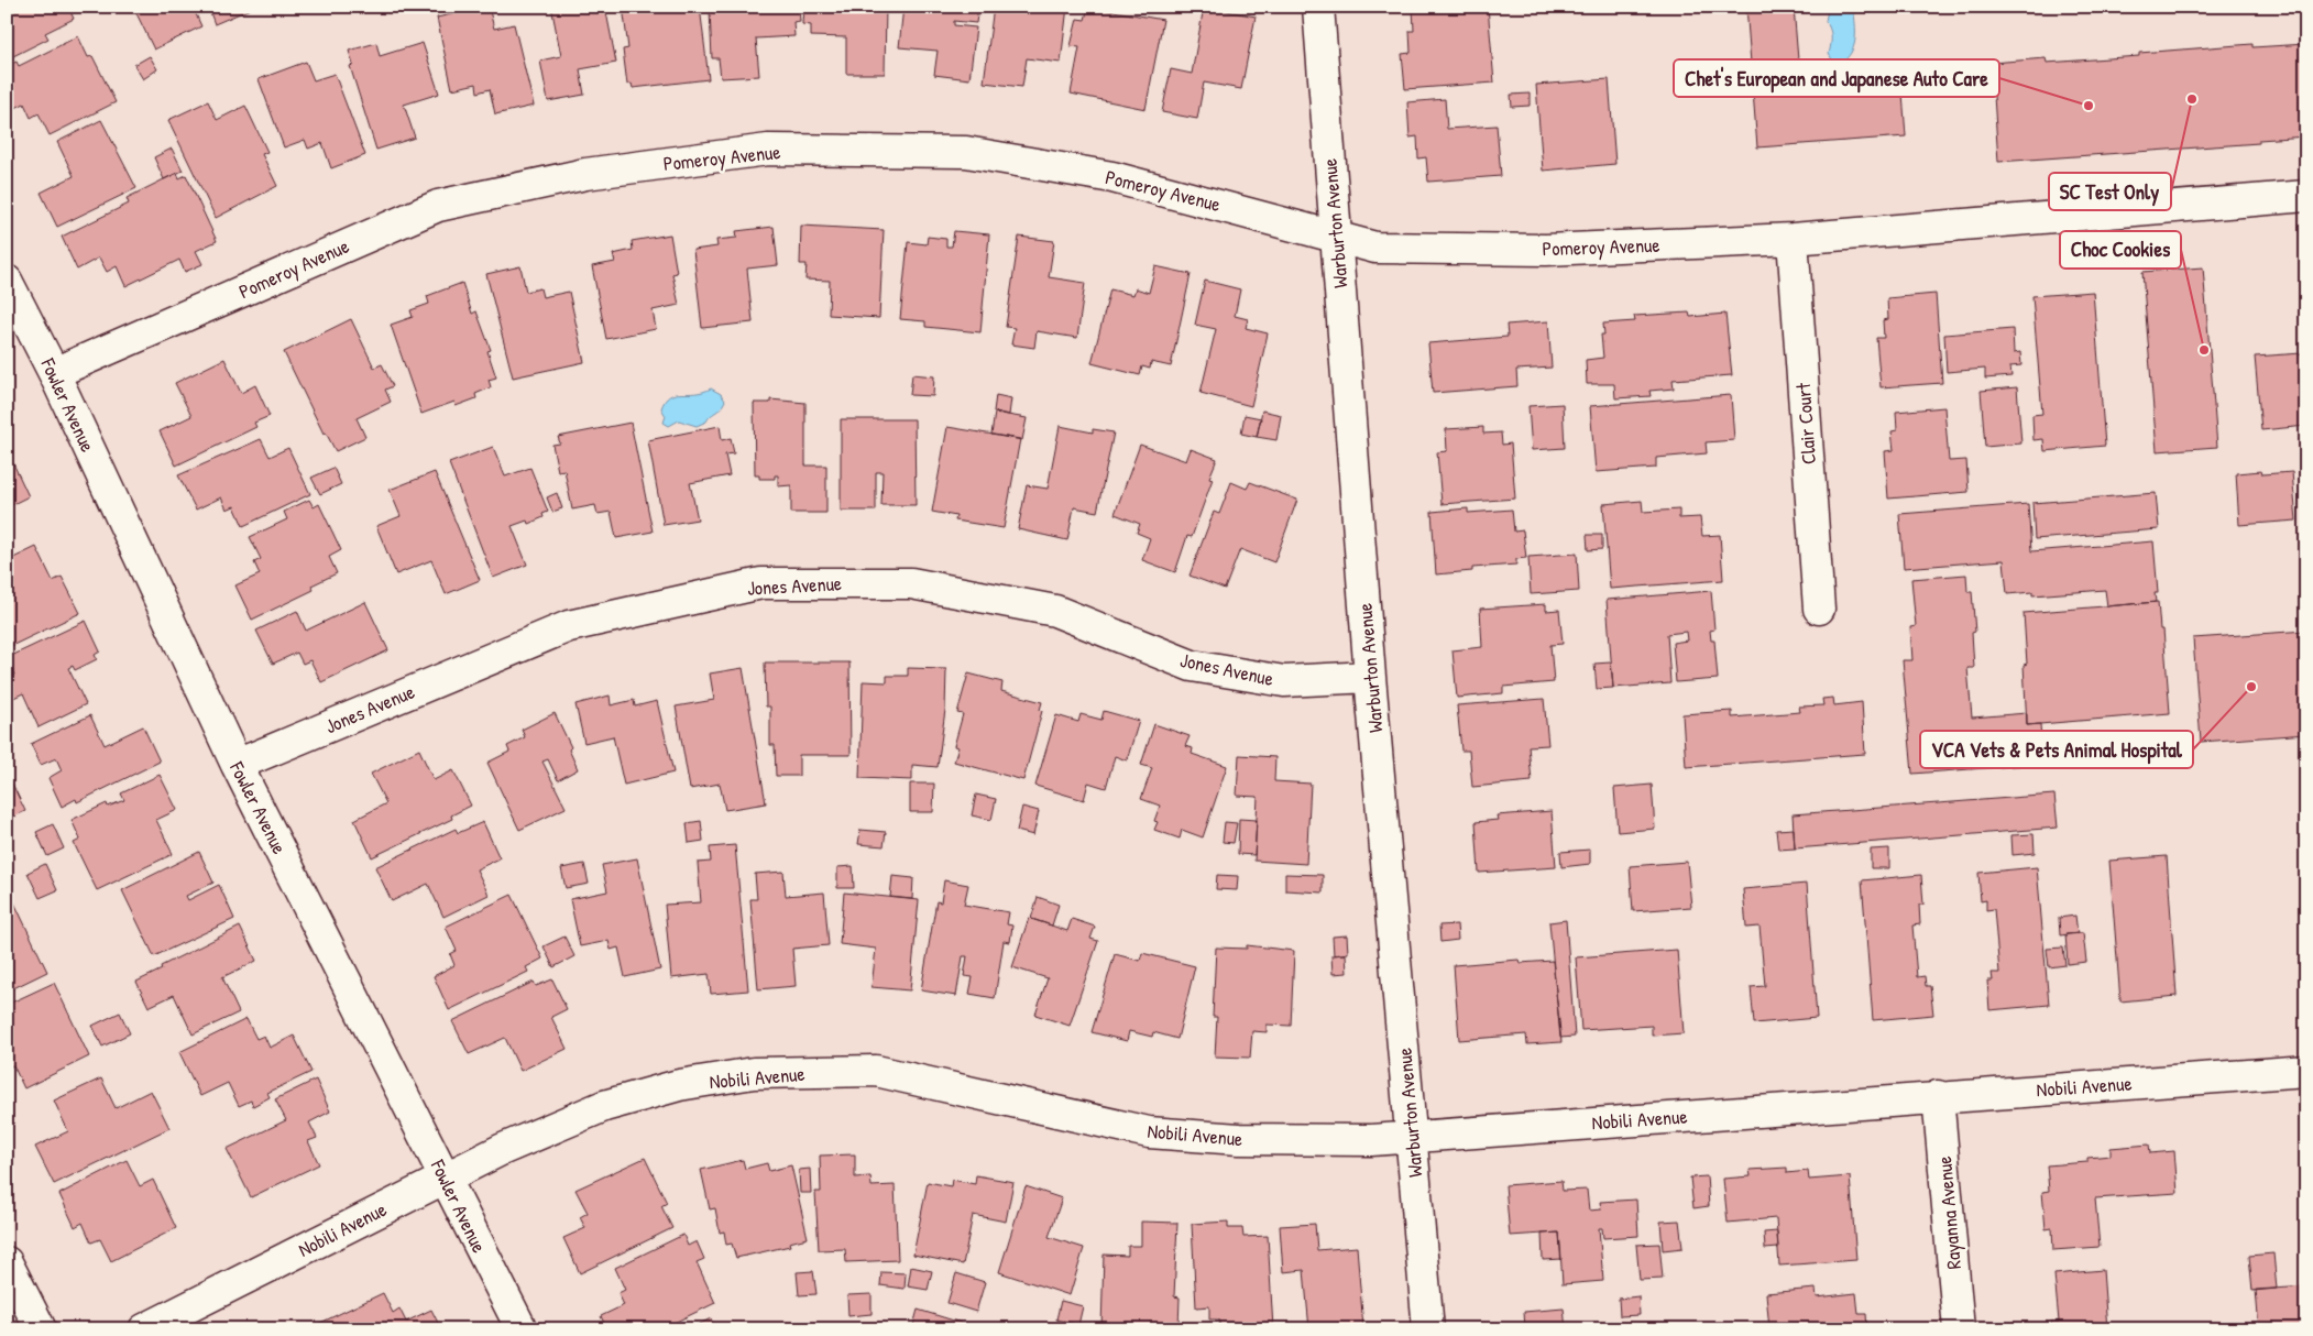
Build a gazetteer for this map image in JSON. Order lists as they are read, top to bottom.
{
  "streets": {
    "street": [
      "Pomeroy Avenue",
      "Warburton Avenue",
      "Fowler Avenue",
      "Clair Court",
      "Jones Avenue",
      "Nobili Avenue",
      "Rayanna Avenue"
    ]
  },
  "crossings": [
    ["Pomeroy Avenue", "Warburton Avenue"],
    ["Pomeroy Avenue", "Fowler Avenue"],
    ["Pomeroy Avenue", "Clair Court"],
    ["Warburton Avenue", "Jones Avenue"],
    ["Warburton Avenue", "Nobili Avenue"],
    ["Fowler Avenue", "Jones Avenue"],
    ["Fowler Avenue", "Nobili Avenue"],
    ["Nobili Avenue", "Rayanna Avenue"]
  ],
  "places": [
    "SC Test Only",
    "Chet's European and Japanese Auto Care",
    "Choc Cookies",
    "VCA Vets & Pets Animal Hospital"
  ]
}
